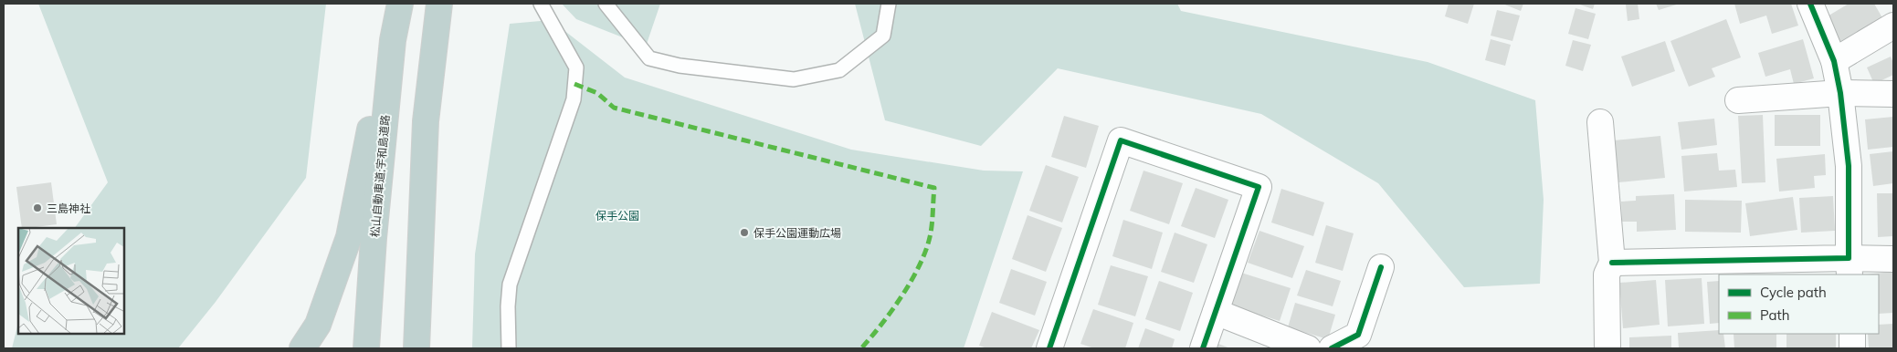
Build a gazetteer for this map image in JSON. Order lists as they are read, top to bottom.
{
  "streets": {
    "highway": ["松山自動車道;宇和島道路"]
  },
  "parks": ["保手公園"],
  "places": ["三島神社", "保手公園運動広場"],
  "legend": ["Cycle path", "Path"]
}
